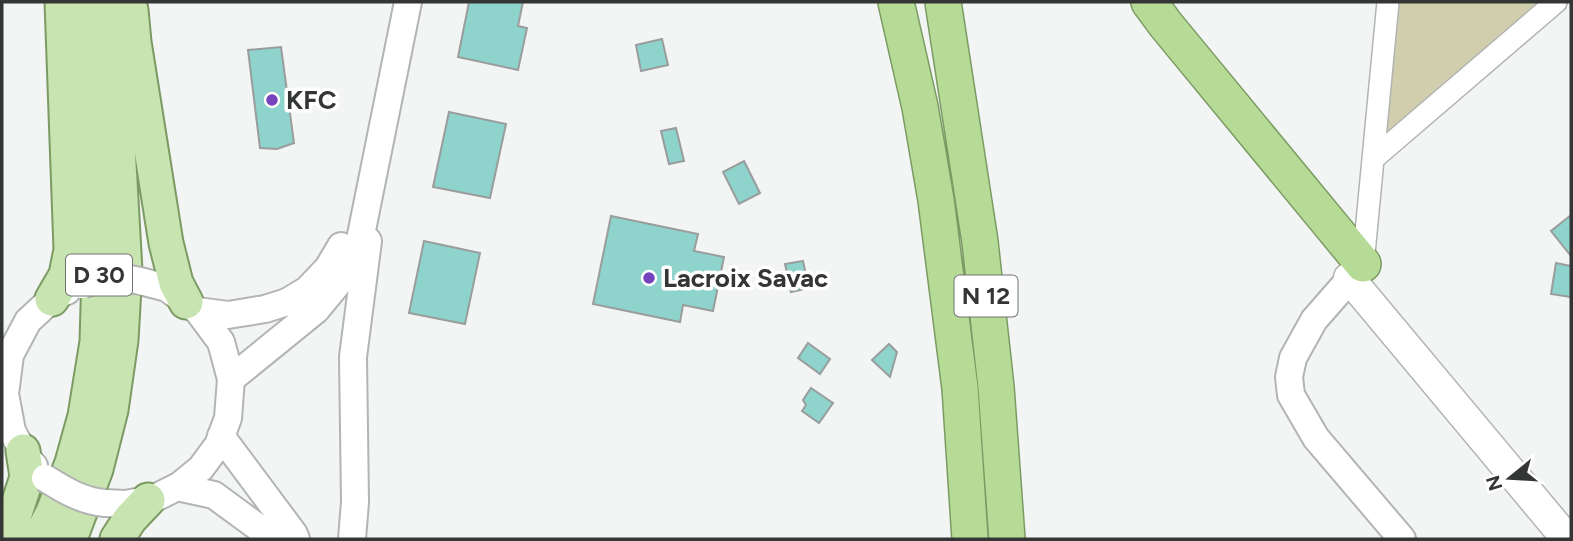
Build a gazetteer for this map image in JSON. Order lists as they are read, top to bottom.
{
  "streets": {
    "highway": ["N 12"],
    "main road": ["D 30"]
  },
  "places": ["KFC", "Lacroix Savac"],
  "north": "left"
}
